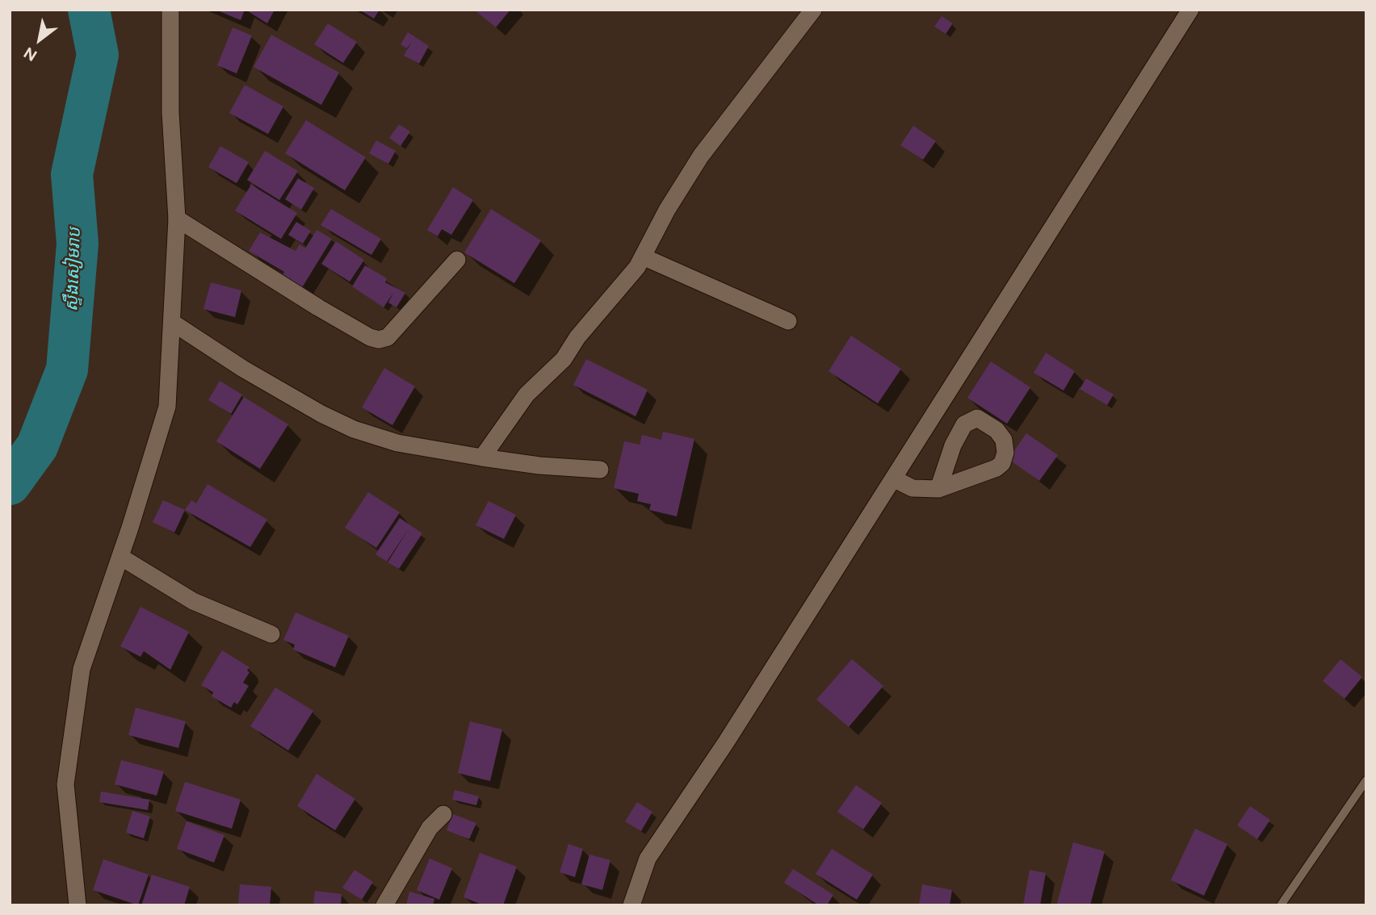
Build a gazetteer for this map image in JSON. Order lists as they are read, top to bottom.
{
  "water": ["ស្ទឹងសៀមរាប"],
  "north": "bottom left"
}
